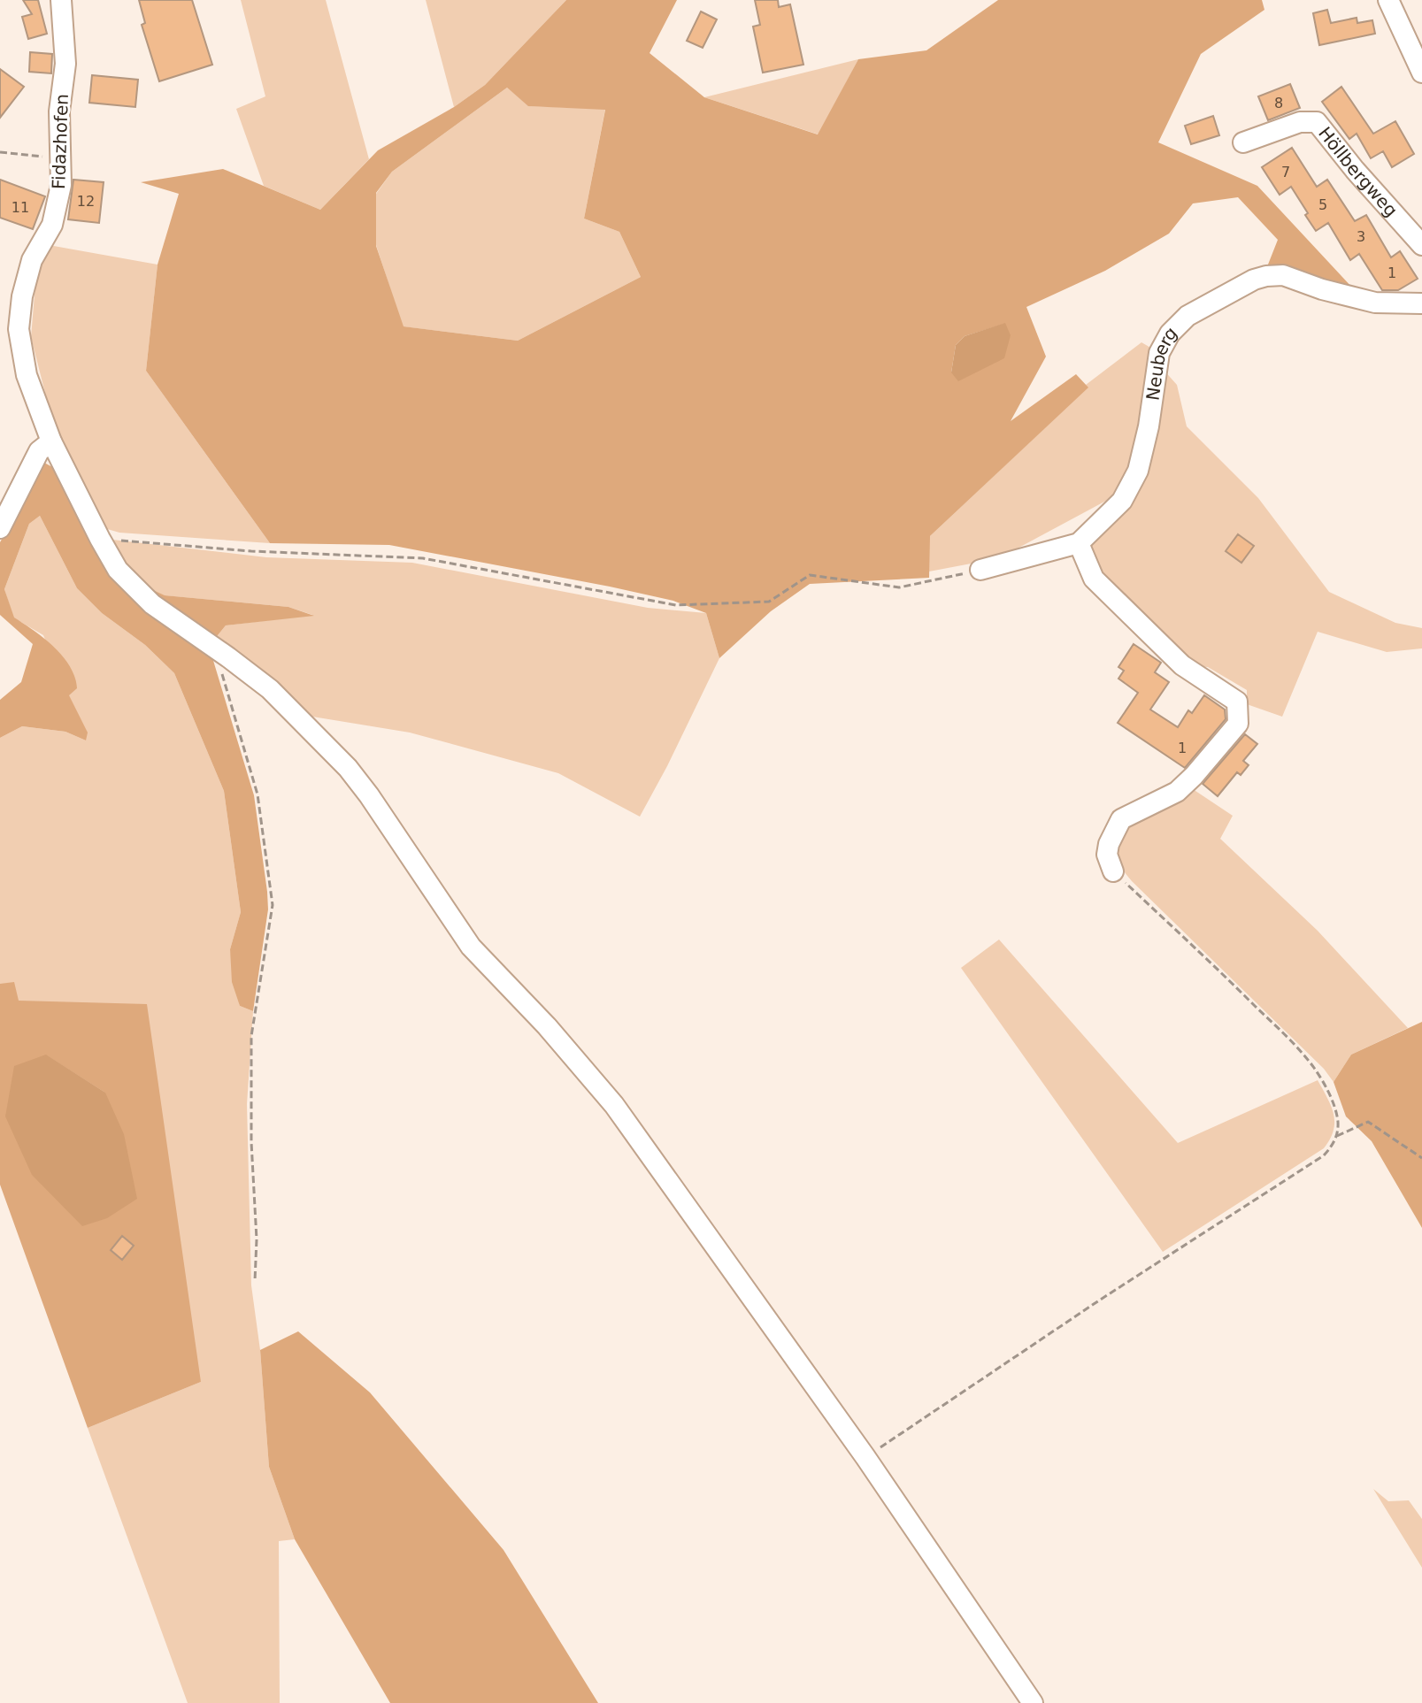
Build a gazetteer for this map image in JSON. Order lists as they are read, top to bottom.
{
  "streets": {
    "street": ["Fidazhofen", "Höllbergweg", "Neuberg"]
  },
  "house_numbers": [
    "8",
    "7",
    "12",
    "5",
    "11",
    "3",
    "1",
    "1"
  ]
}
